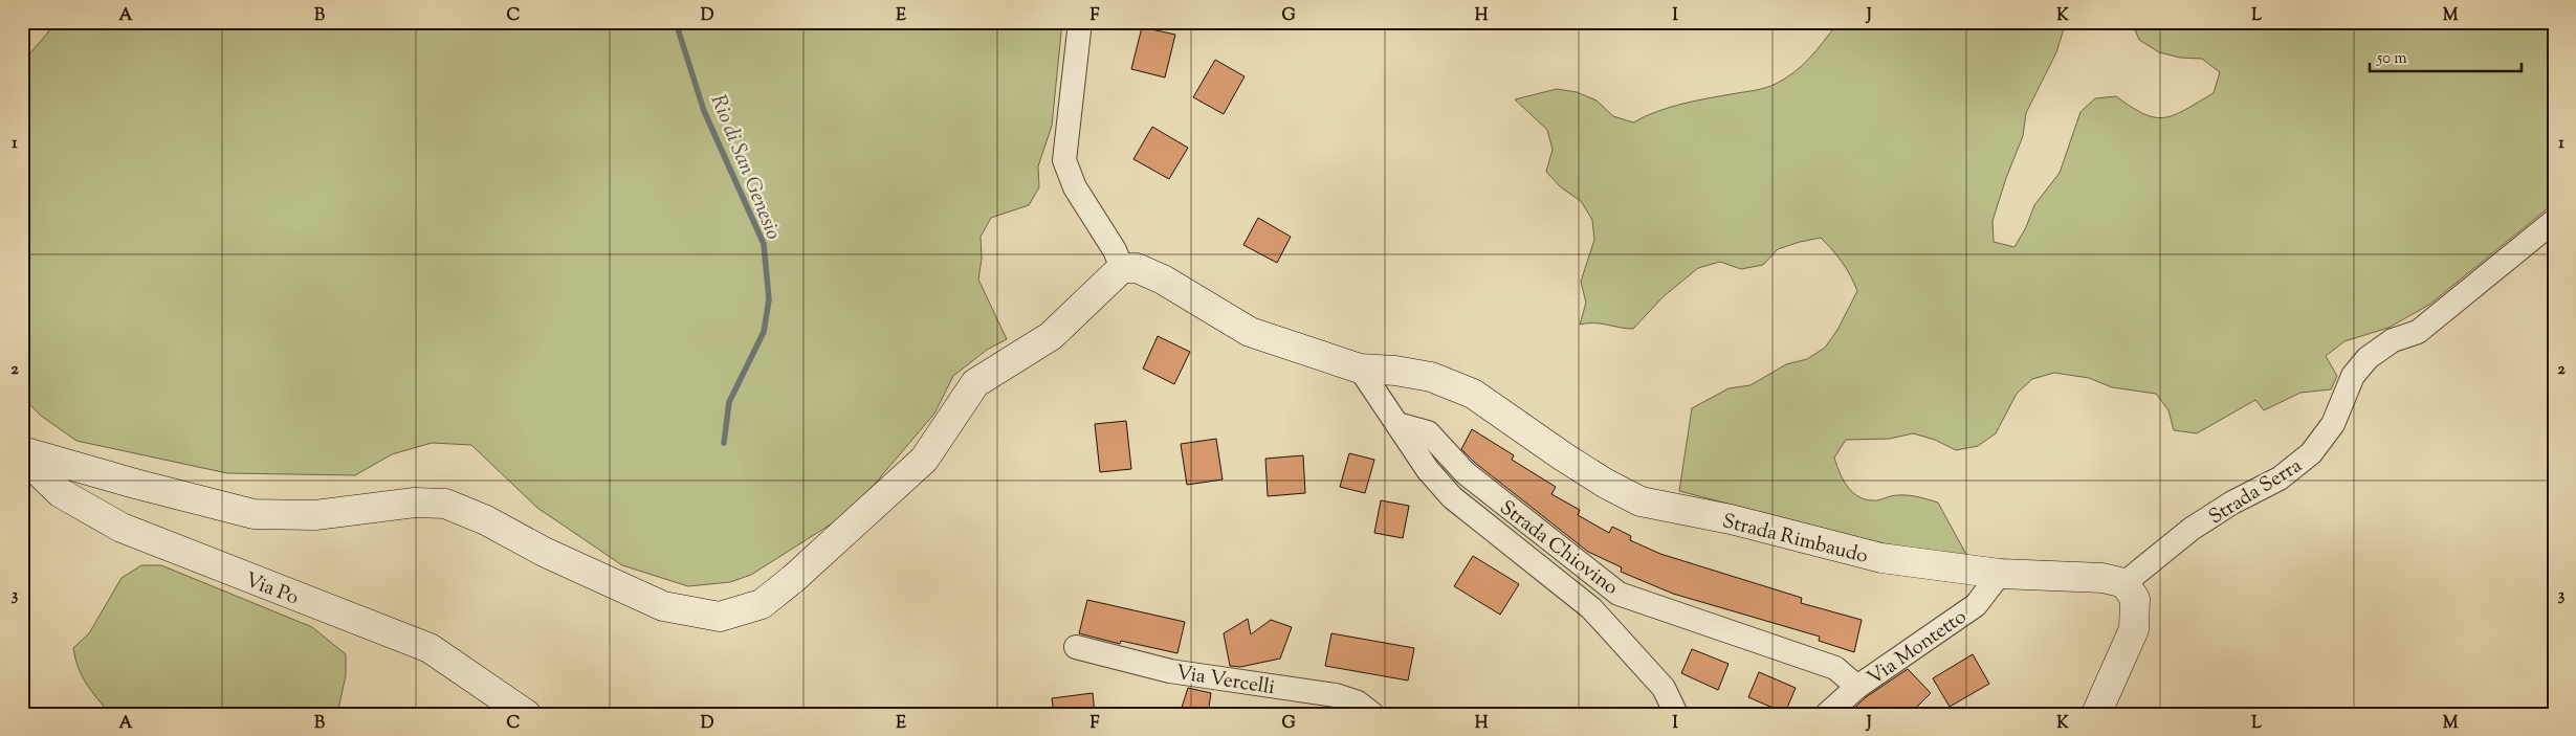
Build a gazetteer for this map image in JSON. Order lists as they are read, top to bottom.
{
  "streets": {
    "street": [
      "Strada Serra",
      "Strada Rimbaudo",
      "Strada Chiovino",
      "Via Po",
      "Via Montetto",
      "Via Vercelli"
    ]
  },
  "crossings": [
    ["Strada Serra", "Strada Rimbaudo"],
    ["Strada Rimbaudo", "Strada Chiovino"],
    ["Strada Rimbaudo", "Via Montetto"],
    ["Strada Chiovino", "Via Montetto"]
  ],
  "water": ["Rio di San Genesio"],
  "scale_bar": "50 m",
  "grid": {
    "columns": [
      "A",
      "B",
      "C",
      "D",
      "E",
      "F",
      "G",
      "H",
      "I",
      "J",
      "K",
      "L",
      "M"
    ],
    "rows": ["1", "2", "3"]
  }
}
